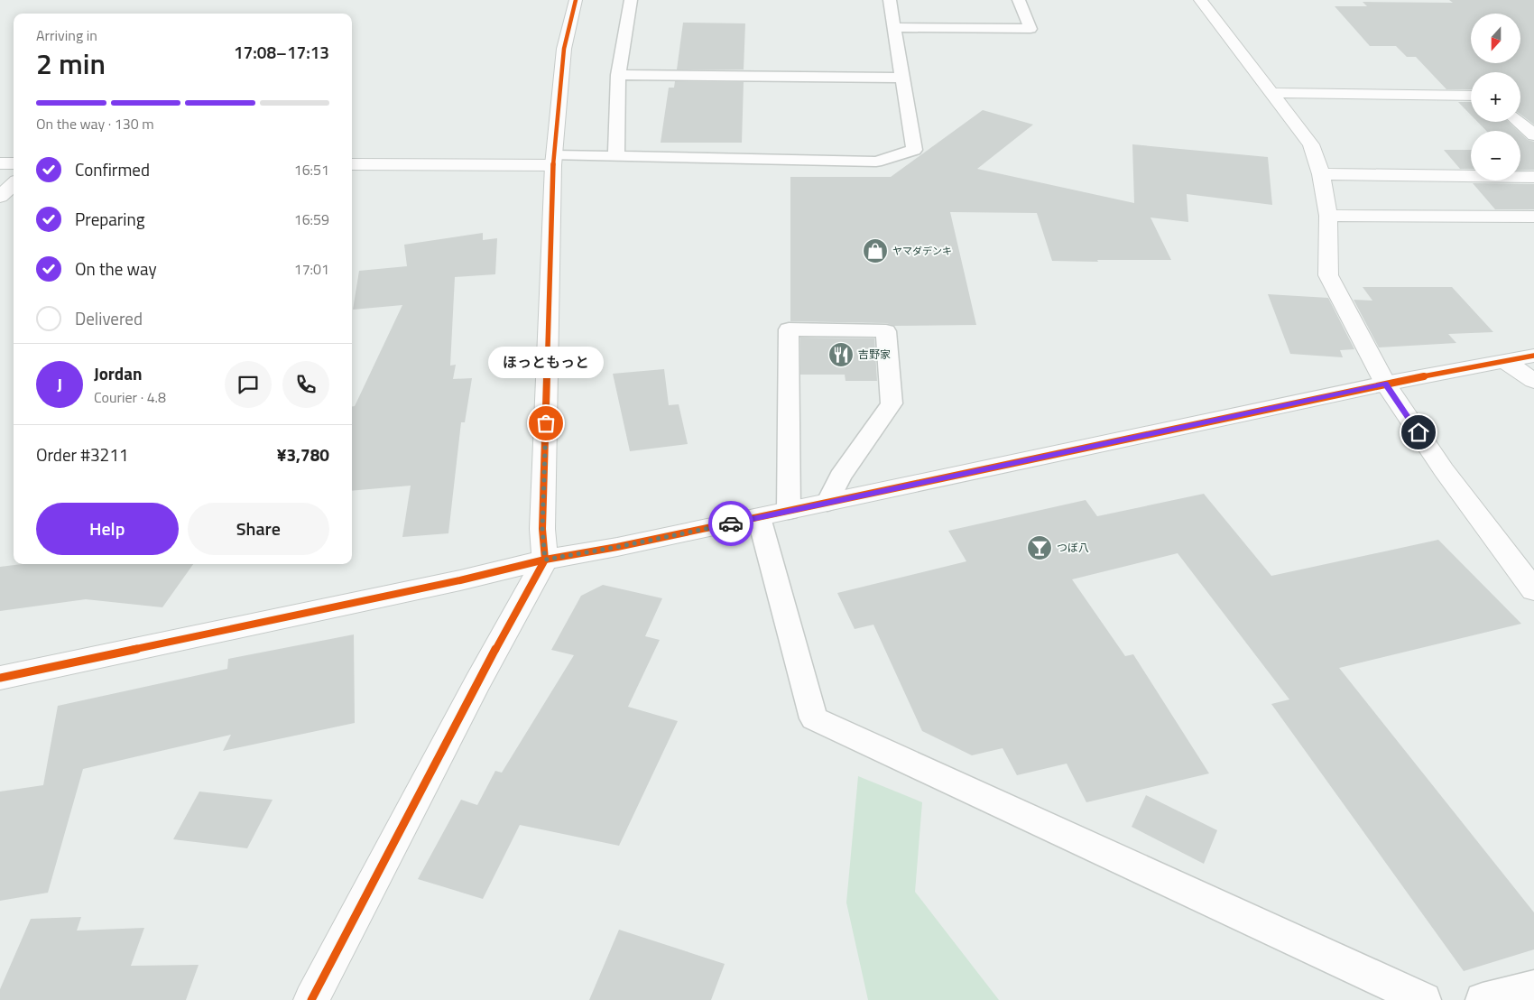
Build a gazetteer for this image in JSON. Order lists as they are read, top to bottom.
{
  "places": {
    "shop": ["ヤマダデンキ"],
    "restaurant": ["吉野家"],
    "other": ["ほっともっと"],
    "bar": ["つぼ八"]
  },
  "north": "bottom",
  "page": {
    "map_buttons": ["+", "−"],
    "heading": ["2 min", "Arriving in", "17:08–17:13"],
    "panel": [
      "Jordan",
      "Courier · 4.8",
      "Order #3211",
      "¥3,780"
    ],
    "bar": "On the way · 130 m",
    "list": [
      ["Confirmed", "16:51"],
      ["Preparing", "16:59"],
      ["On the way", "17:01"],
      "Delivered"
    ],
    "bubble": "ほっともっと",
    "round": "J",
    "buttons": ["Help", "Share"]
  }
}
